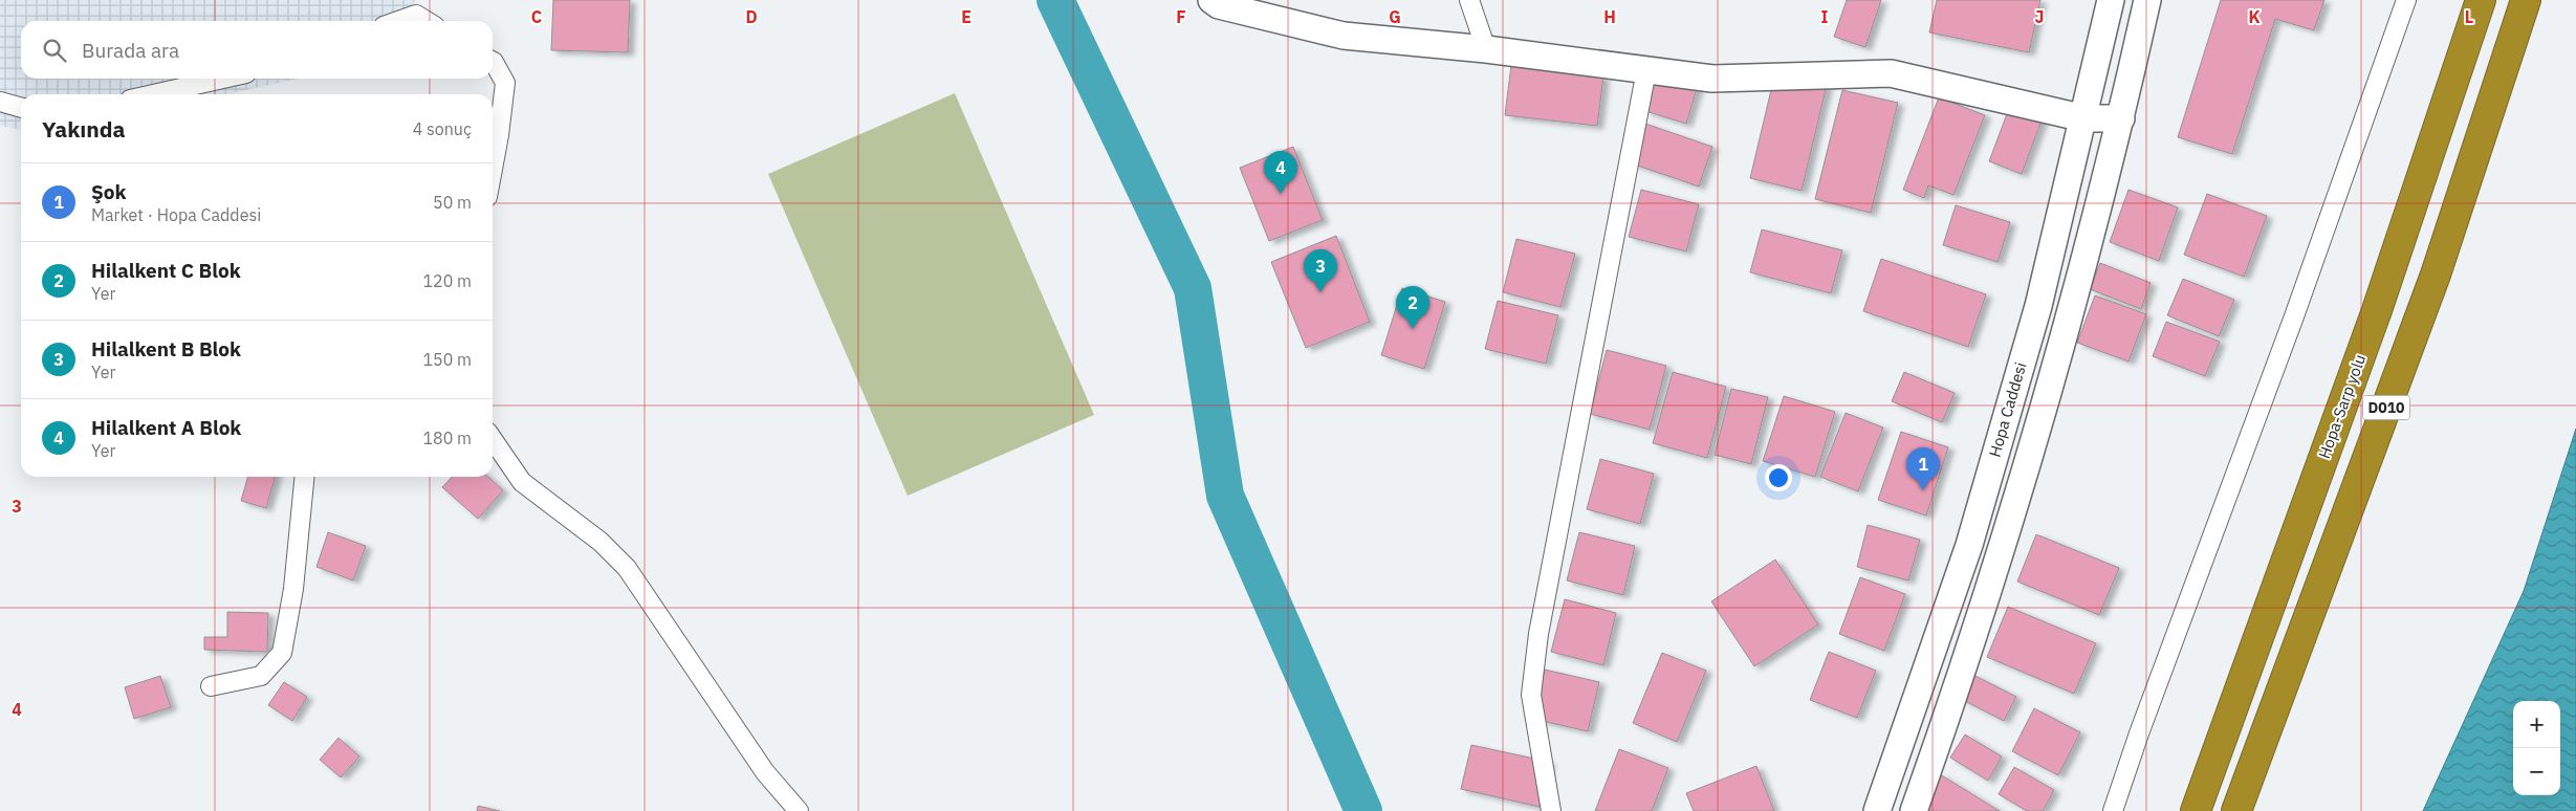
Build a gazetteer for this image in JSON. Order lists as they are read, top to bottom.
{
  "streets": {
    "highway": ["Hopa-Sarp yolu", "D010"],
    "main road": ["Hopa Caddesi"]
  },
  "page": {
    "search": "Burada ara",
    "heading": ["Yakında", "4 sonuç"],
    "pins": [
      "4",
      "3",
      "2",
      "1"
    ],
    "list": [
      {
        "mark": "1",
        "name": "Şok",
        "note": "Market · Hopa Caddesi",
        "value": "50 m"
      },
      {
        "mark": "2",
        "name": "Hilalkent C Blok",
        "note": "Yer",
        "value": "120 m"
      },
      {
        "mark": "3",
        "name": "Hilalkent B Blok",
        "note": "Yer",
        "value": "150 m"
      },
      {
        "mark": "4",
        "name": "Hilalkent A Blok",
        "note": "Yer",
        "value": "180 m"
      }
    ],
    "map_buttons": ["+", "−"]
  },
  "grid": {
    "columns": [
      "C",
      "D",
      "E",
      "F",
      "G",
      "H",
      "I",
      "J",
      "K",
      "L"
    ],
    "rows": ["3", "4"]
  }
}
